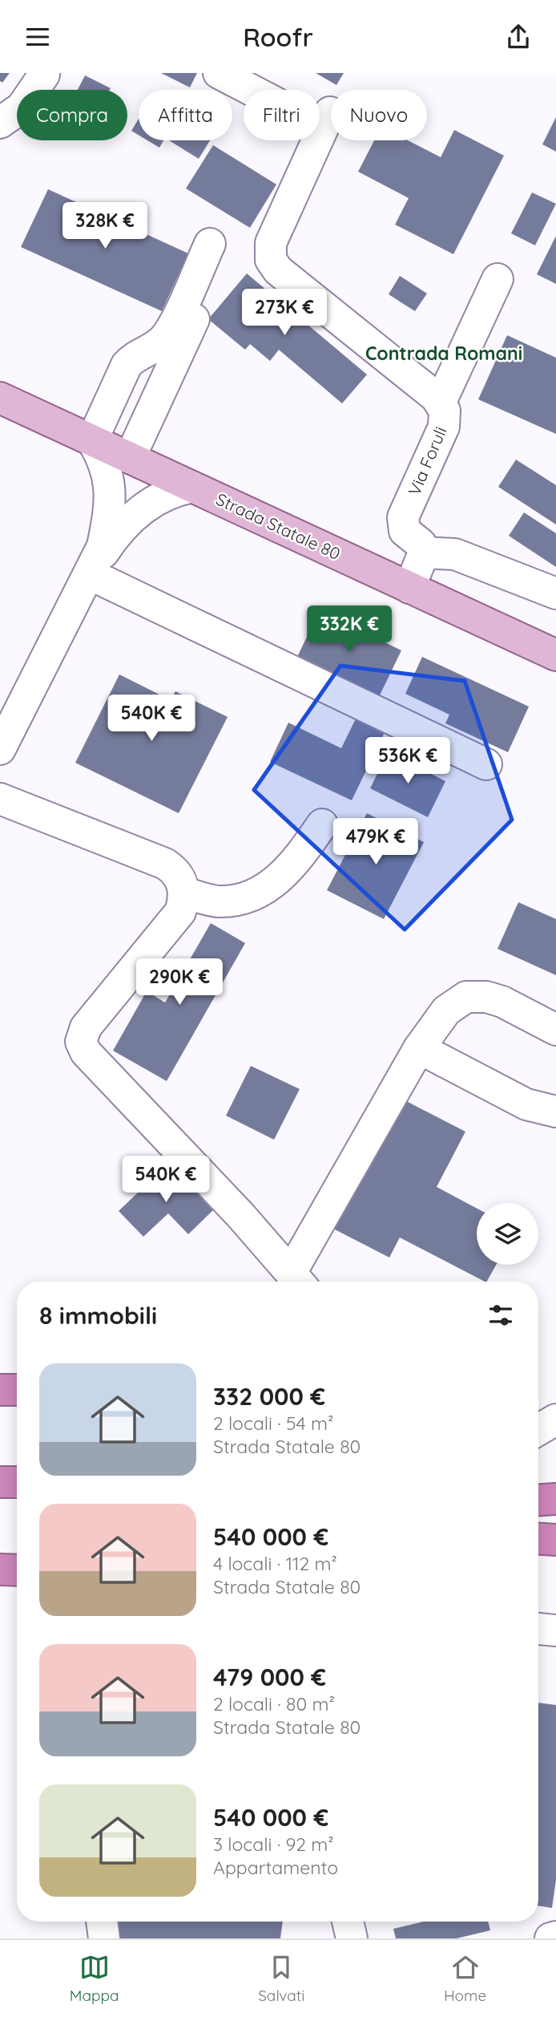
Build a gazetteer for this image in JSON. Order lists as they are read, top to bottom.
{
  "streets": {
    "main road": ["Strada Statale 80"],
    "street": ["Via Foruli"]
  },
  "districts": ["Contrada Romani"],
  "page": {
    "header": "Roofr",
    "chip": [
      "Compra",
      "Affitta",
      "Filtri",
      "Nuovo"
    ],
    "price": [
      "328K €",
      "273K €",
      "332K €",
      "540K €",
      "536K €",
      "479K €",
      "290K €",
      "540K €"
    ],
    "heading": "8 immobili",
    "list": [
      {
        "name": "332 000 €",
        "note": "2 locali · 54 m² · Strada Statale 80"
      },
      {
        "name": "540 000 €",
        "note": "4 locali · 112 m² · Strada Statale 80"
      },
      {
        "name": "479 000 €",
        "note": "2 locali · 80 m² · Strada Statale 80"
      },
      {
        "name": "540 000 €",
        "note": "3 locali · 92 m² · Appartamento"
      }
    ],
    "tabs": ["Mappa", "Salvati", "Home"]
  }
}
